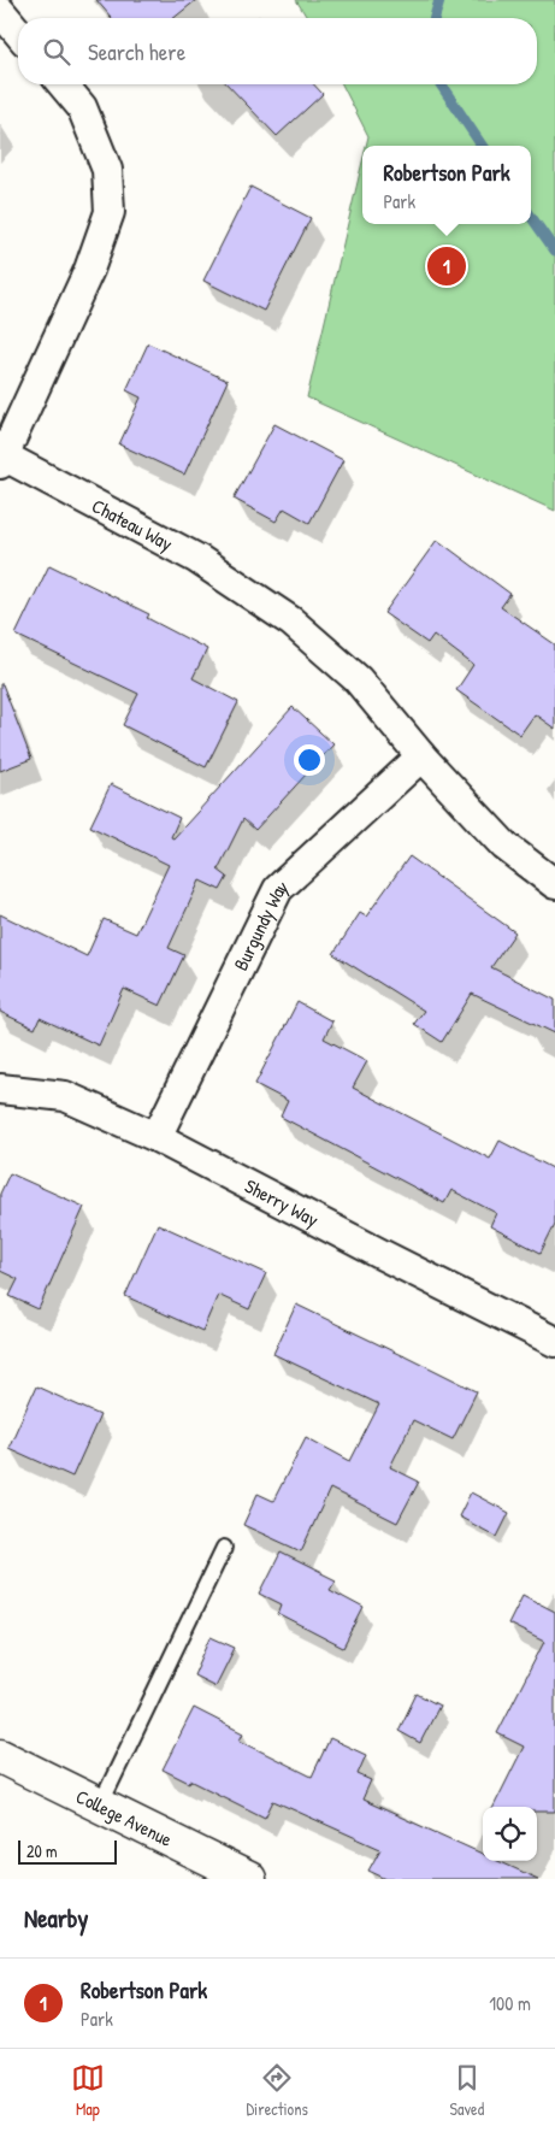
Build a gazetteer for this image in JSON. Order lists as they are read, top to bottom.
{
  "streets": {
    "street": [
      "Chateau Way",
      "Burgundy Way",
      "Sherry Way",
      "College Avenue"
    ]
  },
  "crossings": [
    ["Chateau Way", "Burgundy Way"],
    ["Burgundy Way", "Sherry Way"]
  ],
  "scale_bar": "20 m",
  "page": {
    "search": "Search here",
    "popup": ["Robertson Park", "Park"],
    "pins": "1",
    "scale": "20 m",
    "heading": "Nearby",
    "list": [
      {
        "mark": "1",
        "name": "Robertson Park",
        "note": "Park",
        "value": "100 m"
      }
    ],
    "nav": ["Map", "Directions", "Saved"]
  }
}
